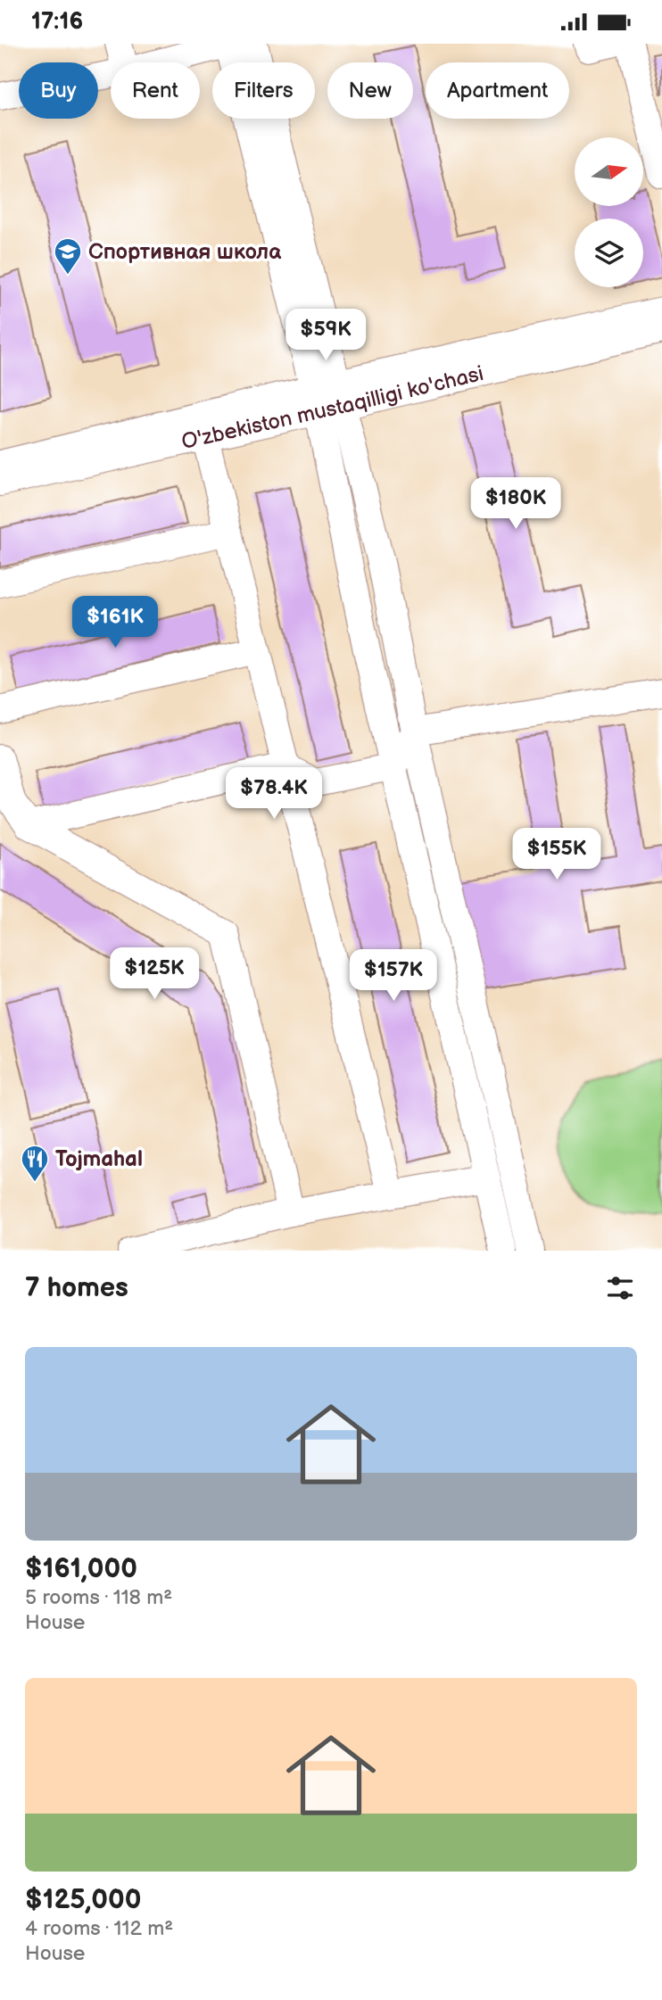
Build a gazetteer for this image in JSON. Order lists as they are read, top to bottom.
{
  "streets": {
    "street": ["O'zbekiston mustaqilligi ko'chasi"]
  },
  "places": {
    "school or university": ["Спортивная школа"],
    "restaurant": ["Tojmahal"]
  },
  "north": "right",
  "page": {
    "status": "17:16",
    "chip": [
      "Buy",
      "Rent",
      "Filters",
      "New",
      "Apartment"
    ],
    "price": [
      "$59K",
      "$180K",
      "$161K",
      "$78.4K",
      "$155K",
      "$125K",
      "$157K"
    ],
    "heading": "7 homes",
    "list": [
      {
        "name": "$161,000",
        "note": "5 rooms · 118 m² · House"
      },
      {
        "name": "$125,000",
        "note": "4 rooms · 112 m² · House"
      }
    ]
  }
}
